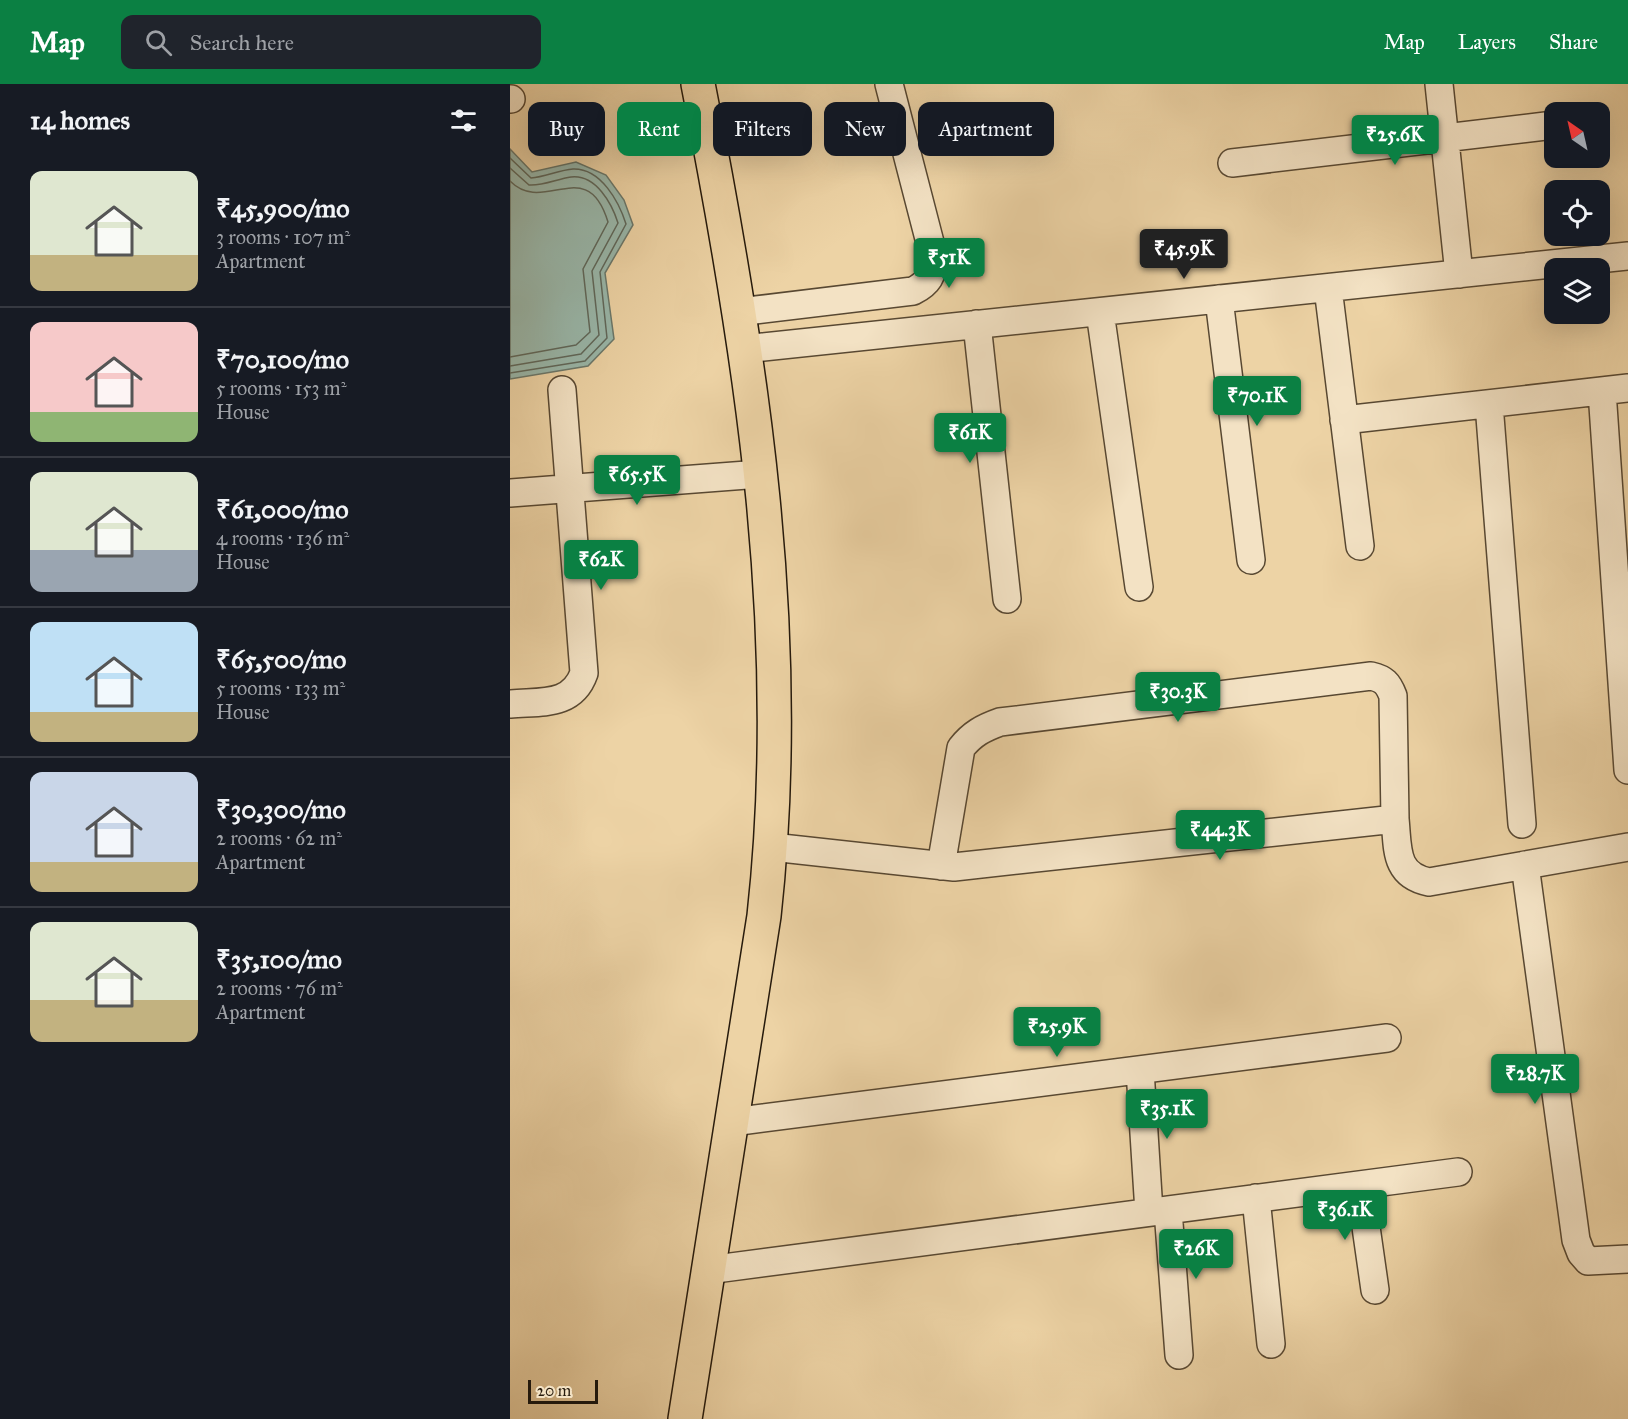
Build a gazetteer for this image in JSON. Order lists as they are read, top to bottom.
{
  "scale_bar": "20 m",
  "north": "top left",
  "page": {
    "header": "Map",
    "search": "Search here",
    "nav": ["Map", "Layers", "Share"],
    "heading": "14 homes",
    "chip": [
      "Buy",
      "Rent",
      "Filters",
      "New",
      "Apartment"
    ],
    "price": [
      "₹25.6K",
      "₹45.9K",
      "₹51K",
      "₹70.1K",
      "₹61K",
      "₹65.5K",
      "₹62K",
      "₹30.3K",
      "₹44.3K",
      "₹25.9K",
      "₹28.7K",
      "₹35.1K",
      "₹36.1K",
      "₹26K"
    ],
    "list": [
      {
        "name": "₹45,900/mo",
        "note": "3 rooms · 107 m² · Apartment"
      },
      {
        "name": "₹70,100/mo",
        "note": "5 rooms · 153 m² · House"
      },
      {
        "name": "₹61,000/mo",
        "note": "4 rooms · 136 m² · House"
      },
      {
        "name": "₹65,500/mo",
        "note": "5 rooms · 133 m² · House"
      },
      {
        "name": "₹30,300/mo",
        "note": "2 rooms · 62 m² · Apartment"
      },
      {
        "name": "₹35,100/mo",
        "note": "2 rooms · 76 m² · Apartment"
      }
    ],
    "scale": "20 m"
  }
}
